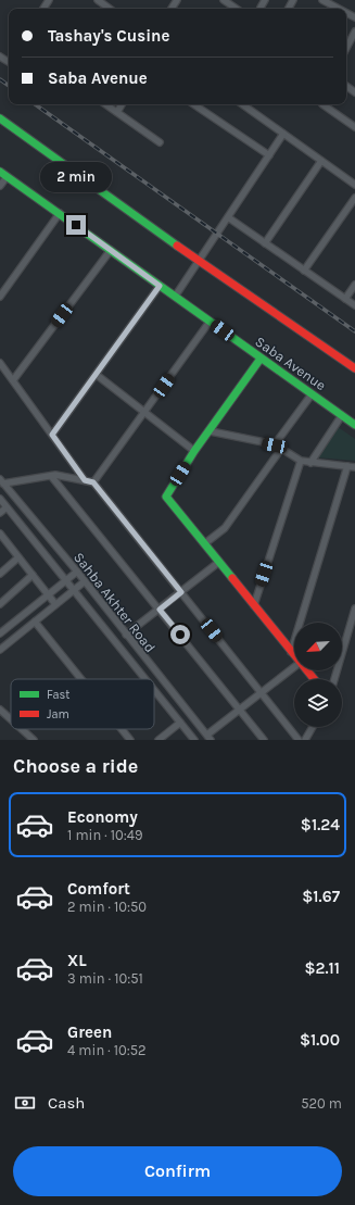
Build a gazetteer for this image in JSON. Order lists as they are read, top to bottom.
{
  "streets": {
    "street": ["Saba Avenue", "Sahba Akhter Road"]
  },
  "legend": ["Fast", "Jam"],
  "north": "bottom left",
  "page": {
    "banner": ["Tashay's Cusine", "Saba Avenue"],
    "bubble": "2 min",
    "heading": "Choose a ride",
    "list": [
      {
        "name": "Economy",
        "note": "1 min · 10:49",
        "value": "$1.24"
      },
      {
        "name": "Comfort",
        "note": "2 min · 10:50",
        "value": "$1.67"
      },
      {
        "name": "XL",
        "note": "3 min · 10:51",
        "value": "$2.11"
      },
      {
        "name": "Green",
        "note": "4 min · 10:52",
        "value": "$1.00"
      }
    ],
    "pay": ["Cash", "520 m"],
    "buttons": "Confirm"
  }
}
